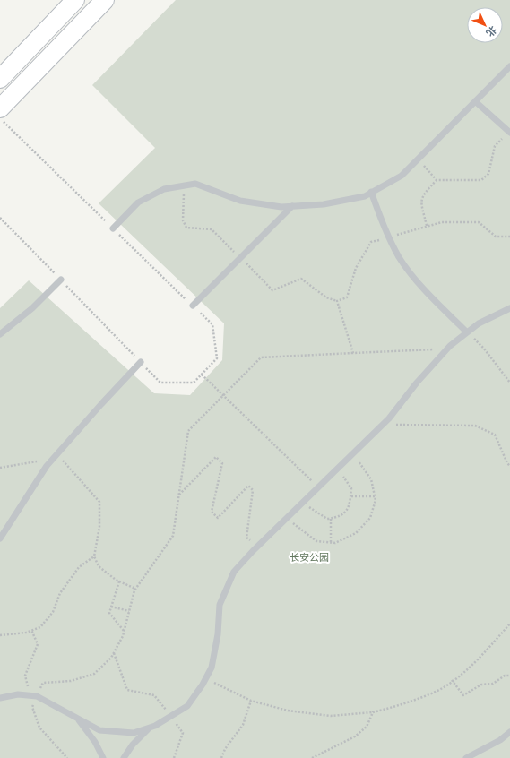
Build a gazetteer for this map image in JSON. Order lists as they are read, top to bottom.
{
  "parks": ["长安公园"],
  "north": "bottom right"
}
